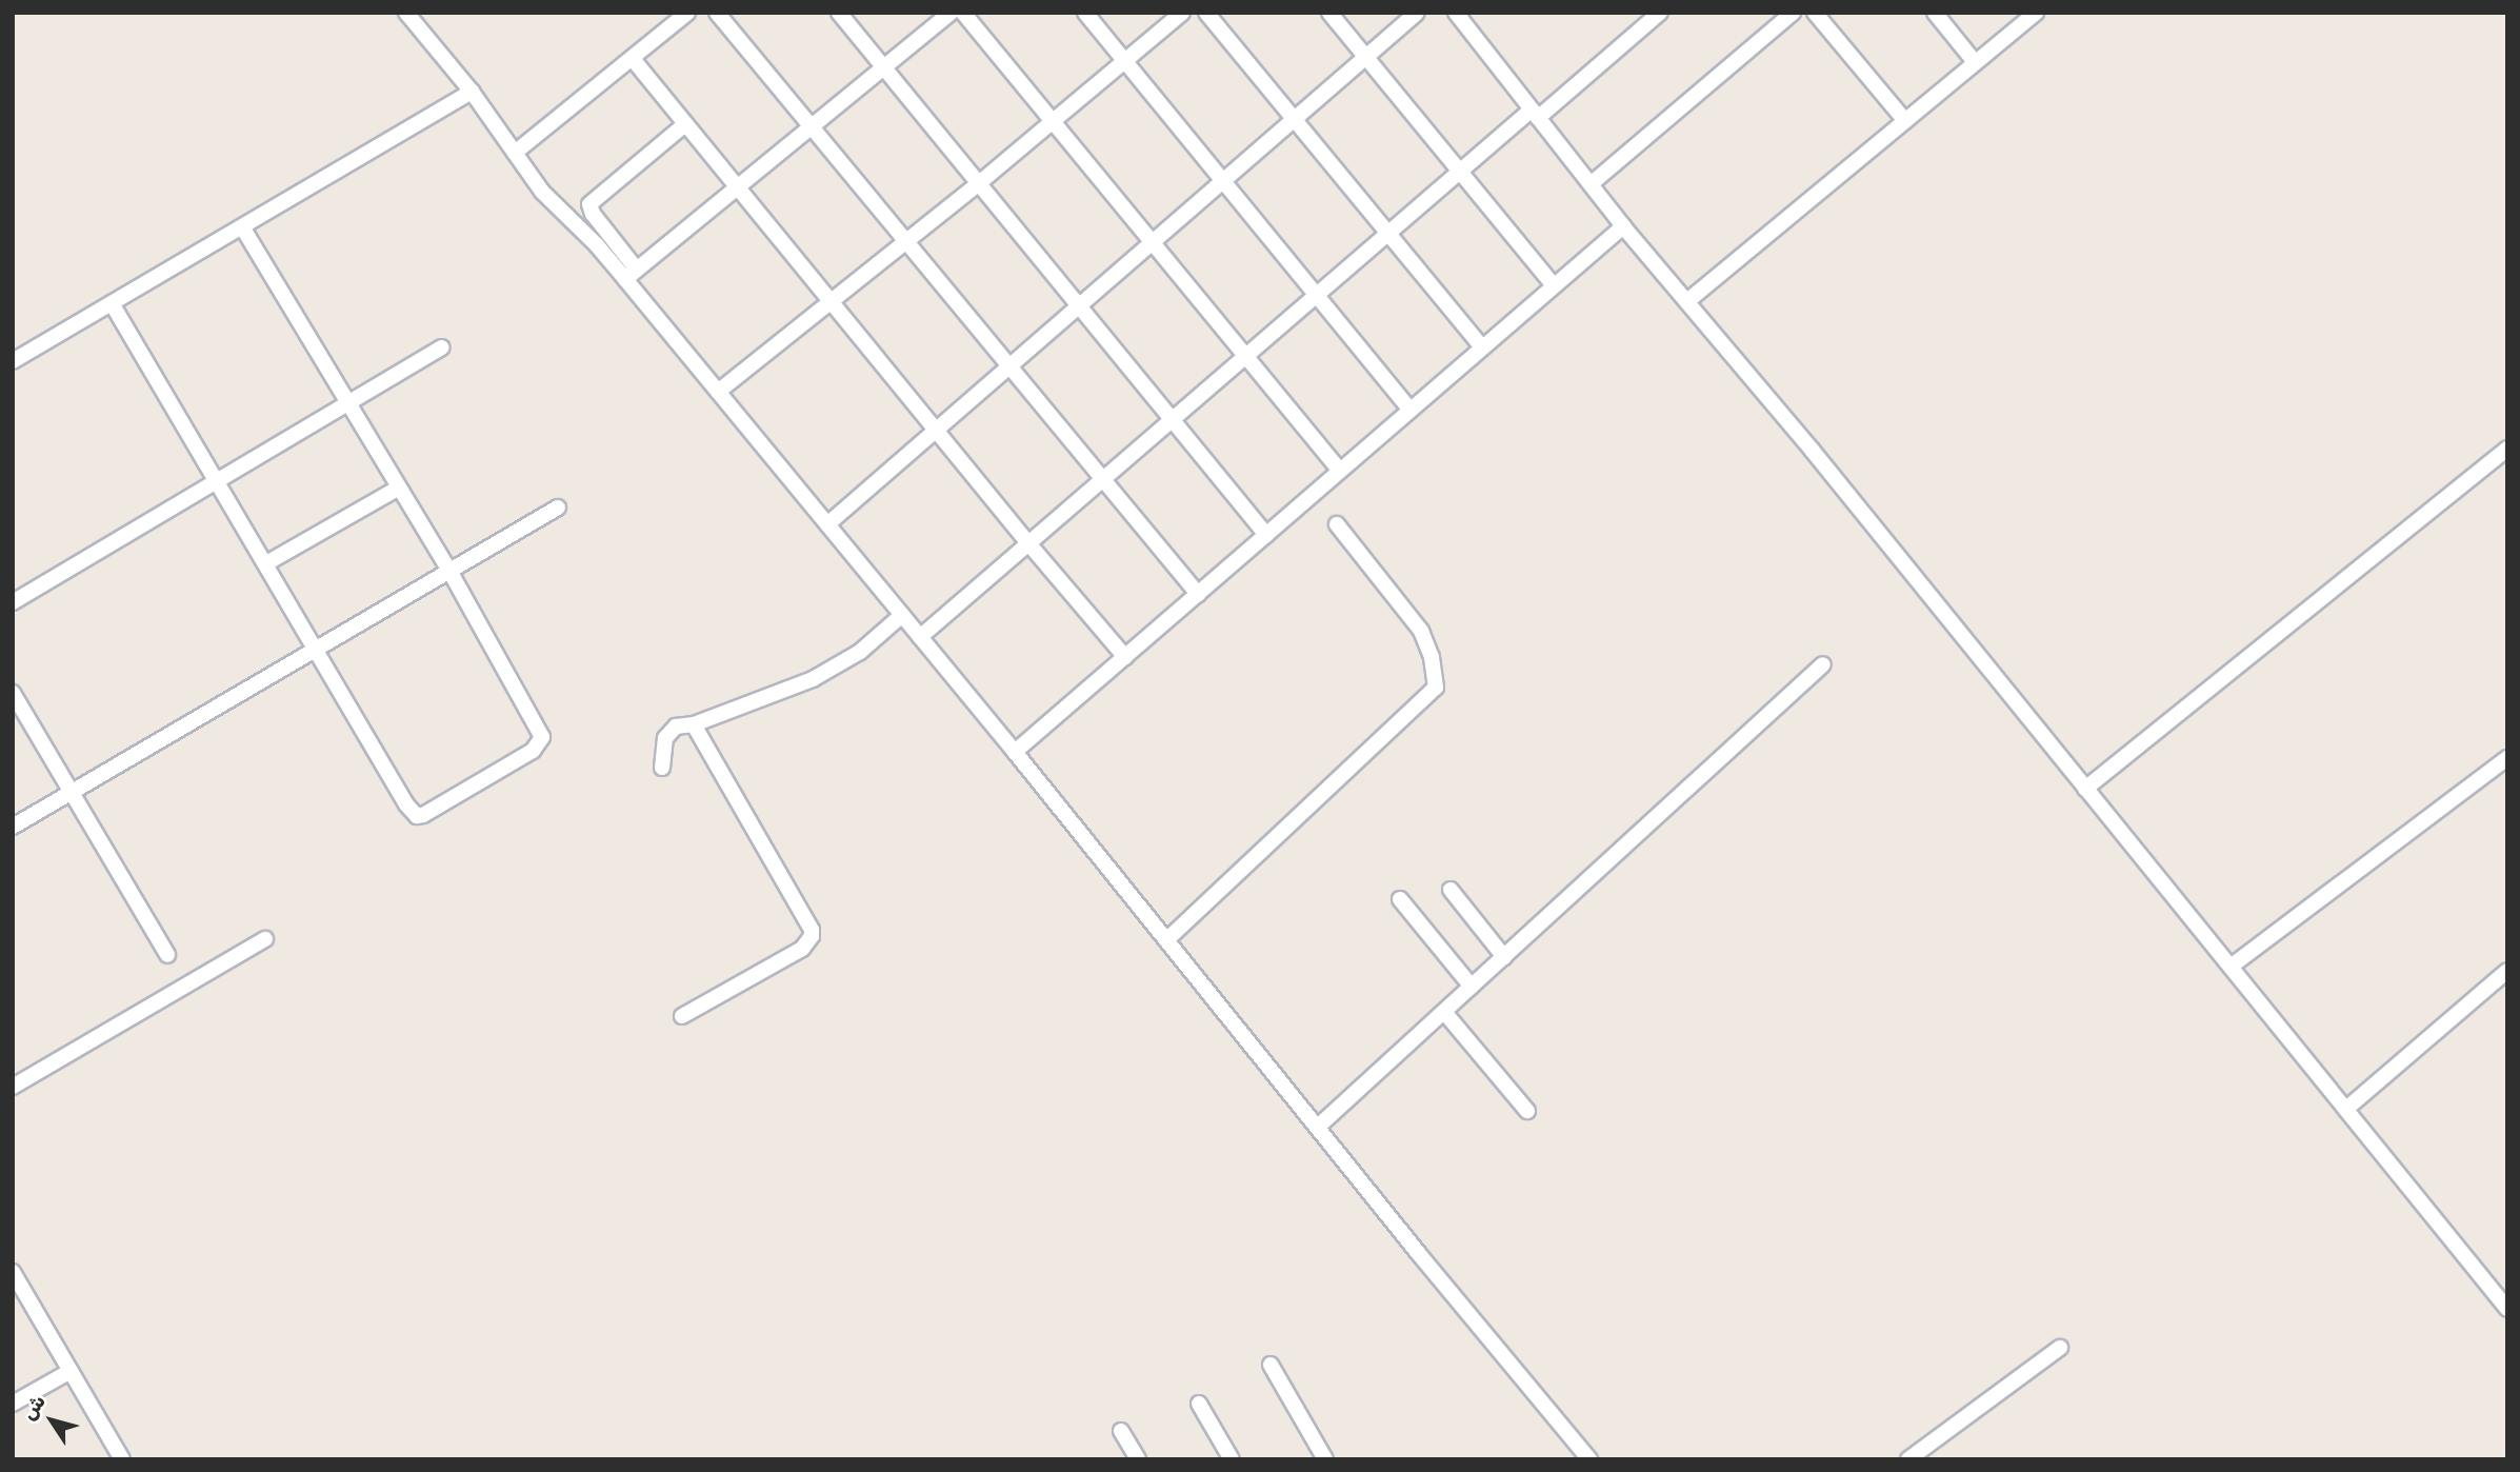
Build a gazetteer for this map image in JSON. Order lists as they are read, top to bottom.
{
  "north": "top left"
}
